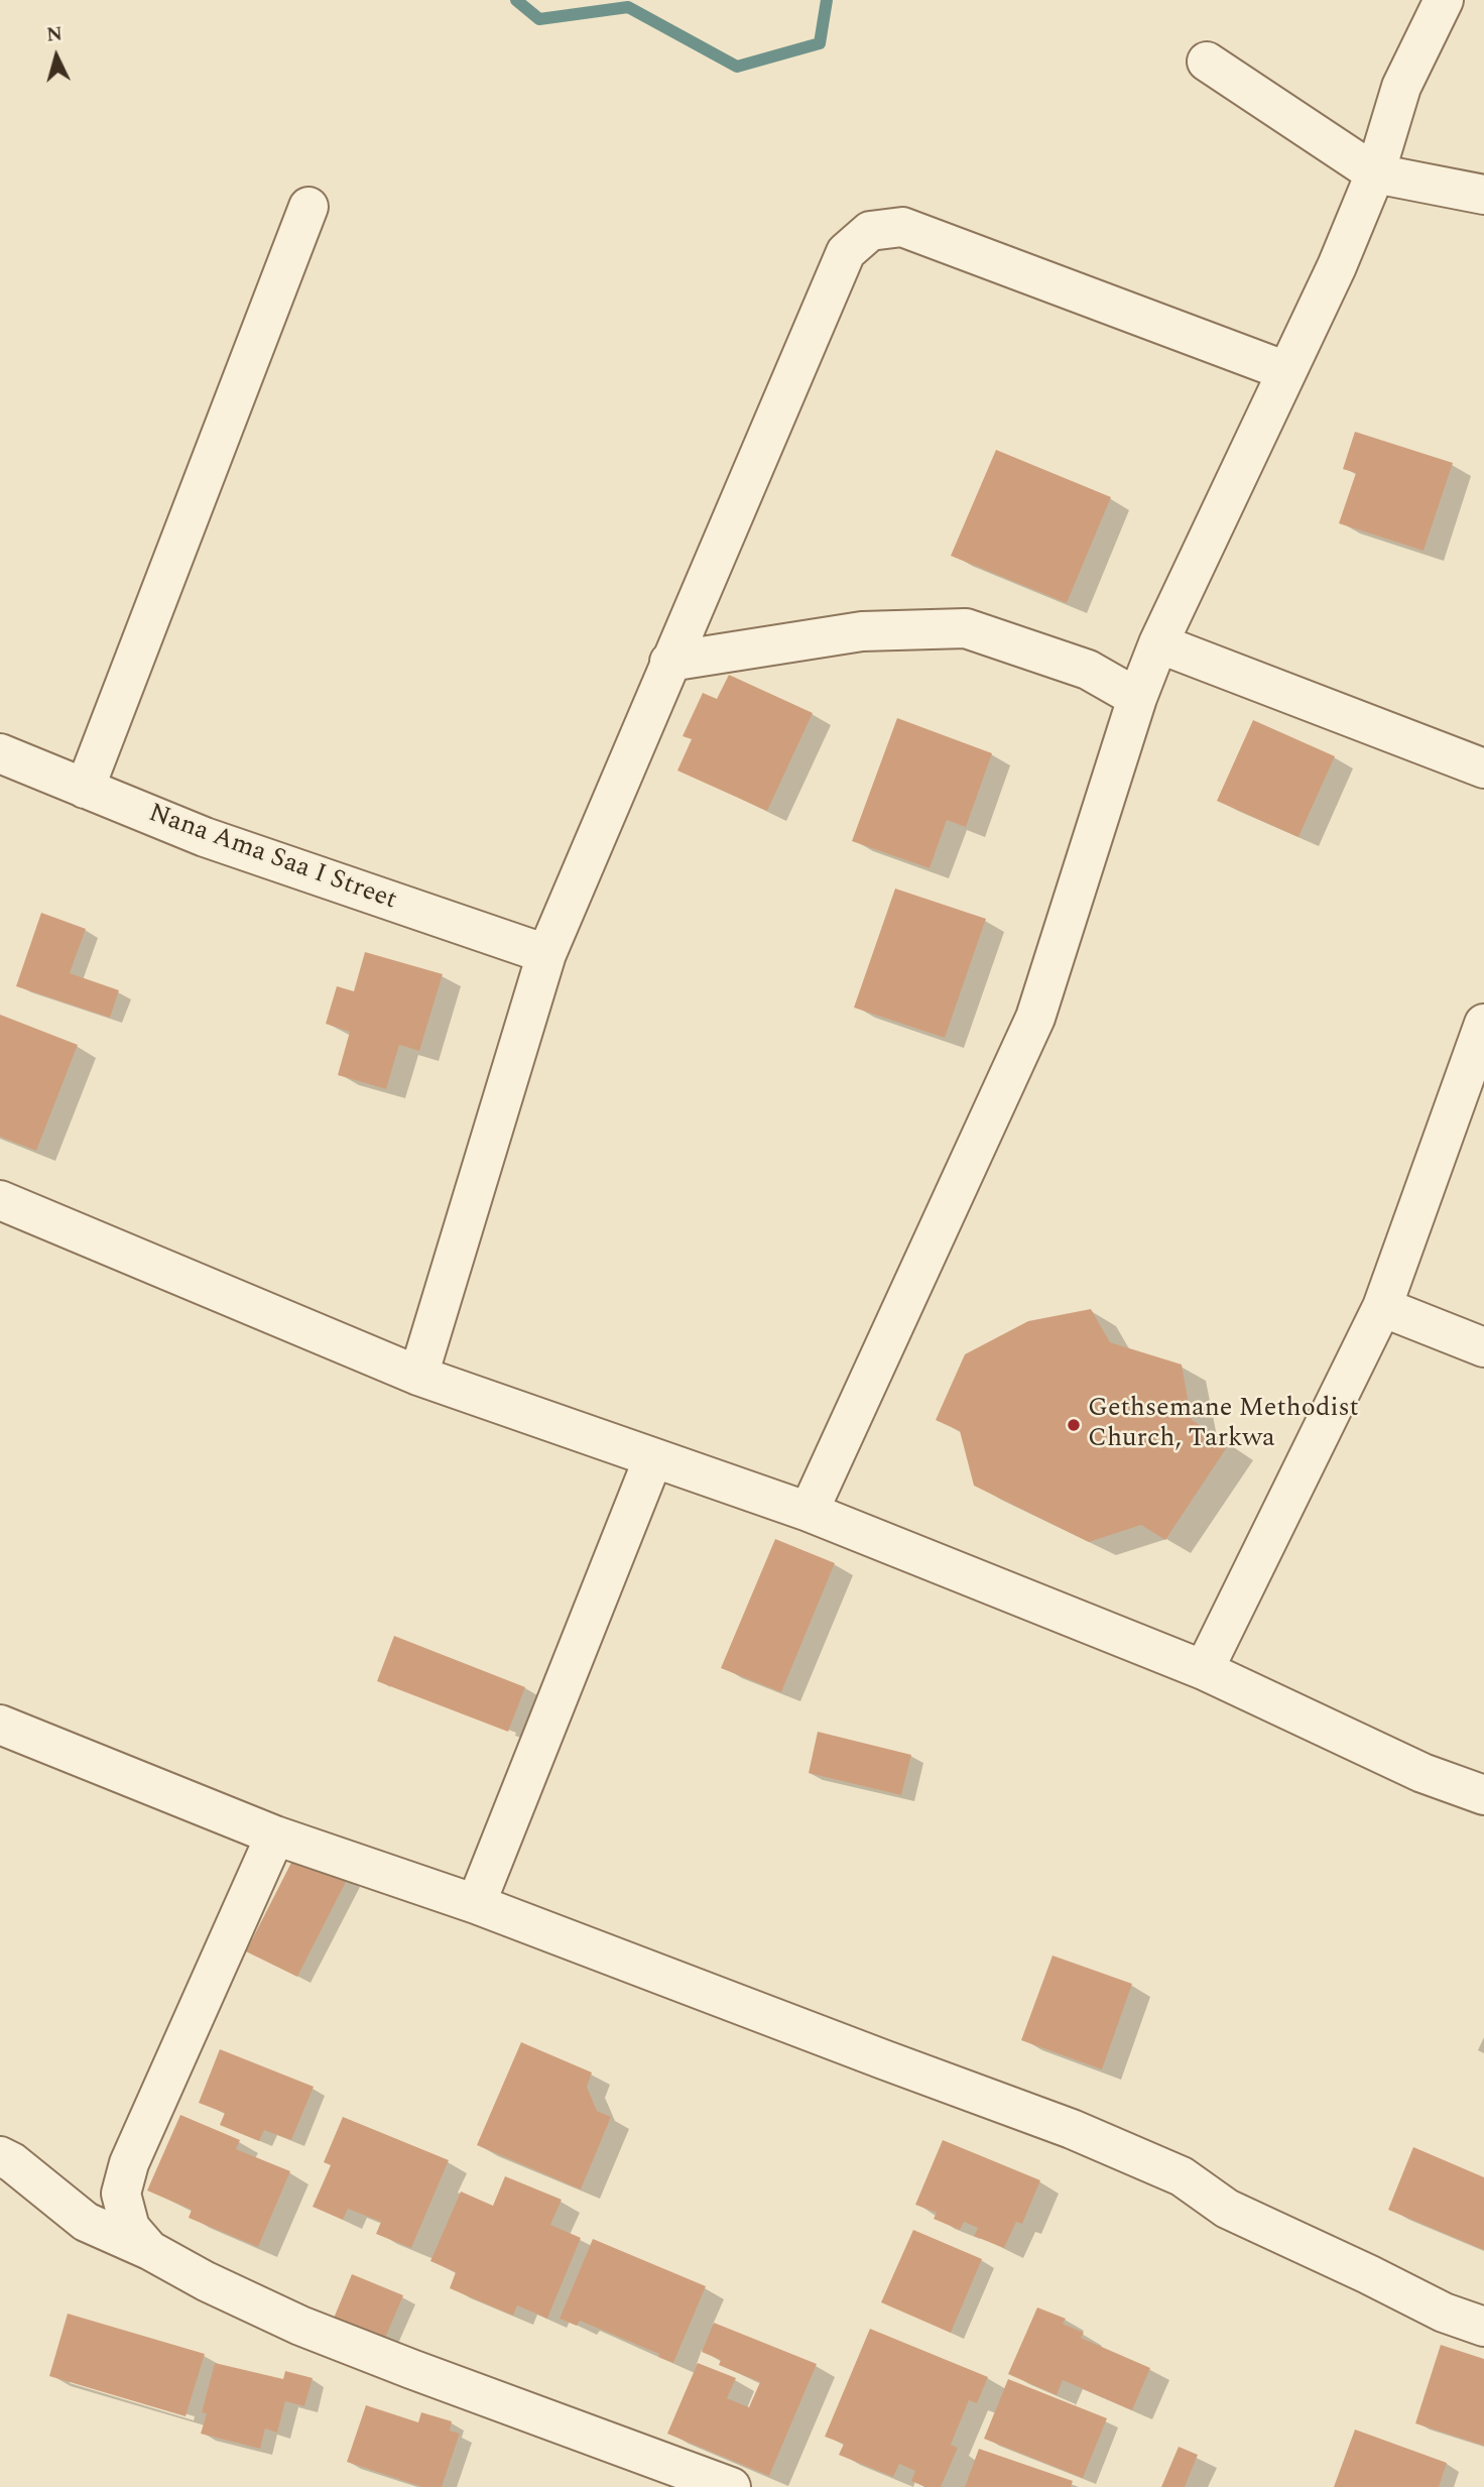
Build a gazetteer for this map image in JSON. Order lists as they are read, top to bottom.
{
  "streets": {
    "street": ["Nana Ama Saa I Street"]
  },
  "places": ["Gethsemane Methodist Church, Tarkwa"],
  "north": "top"
}
